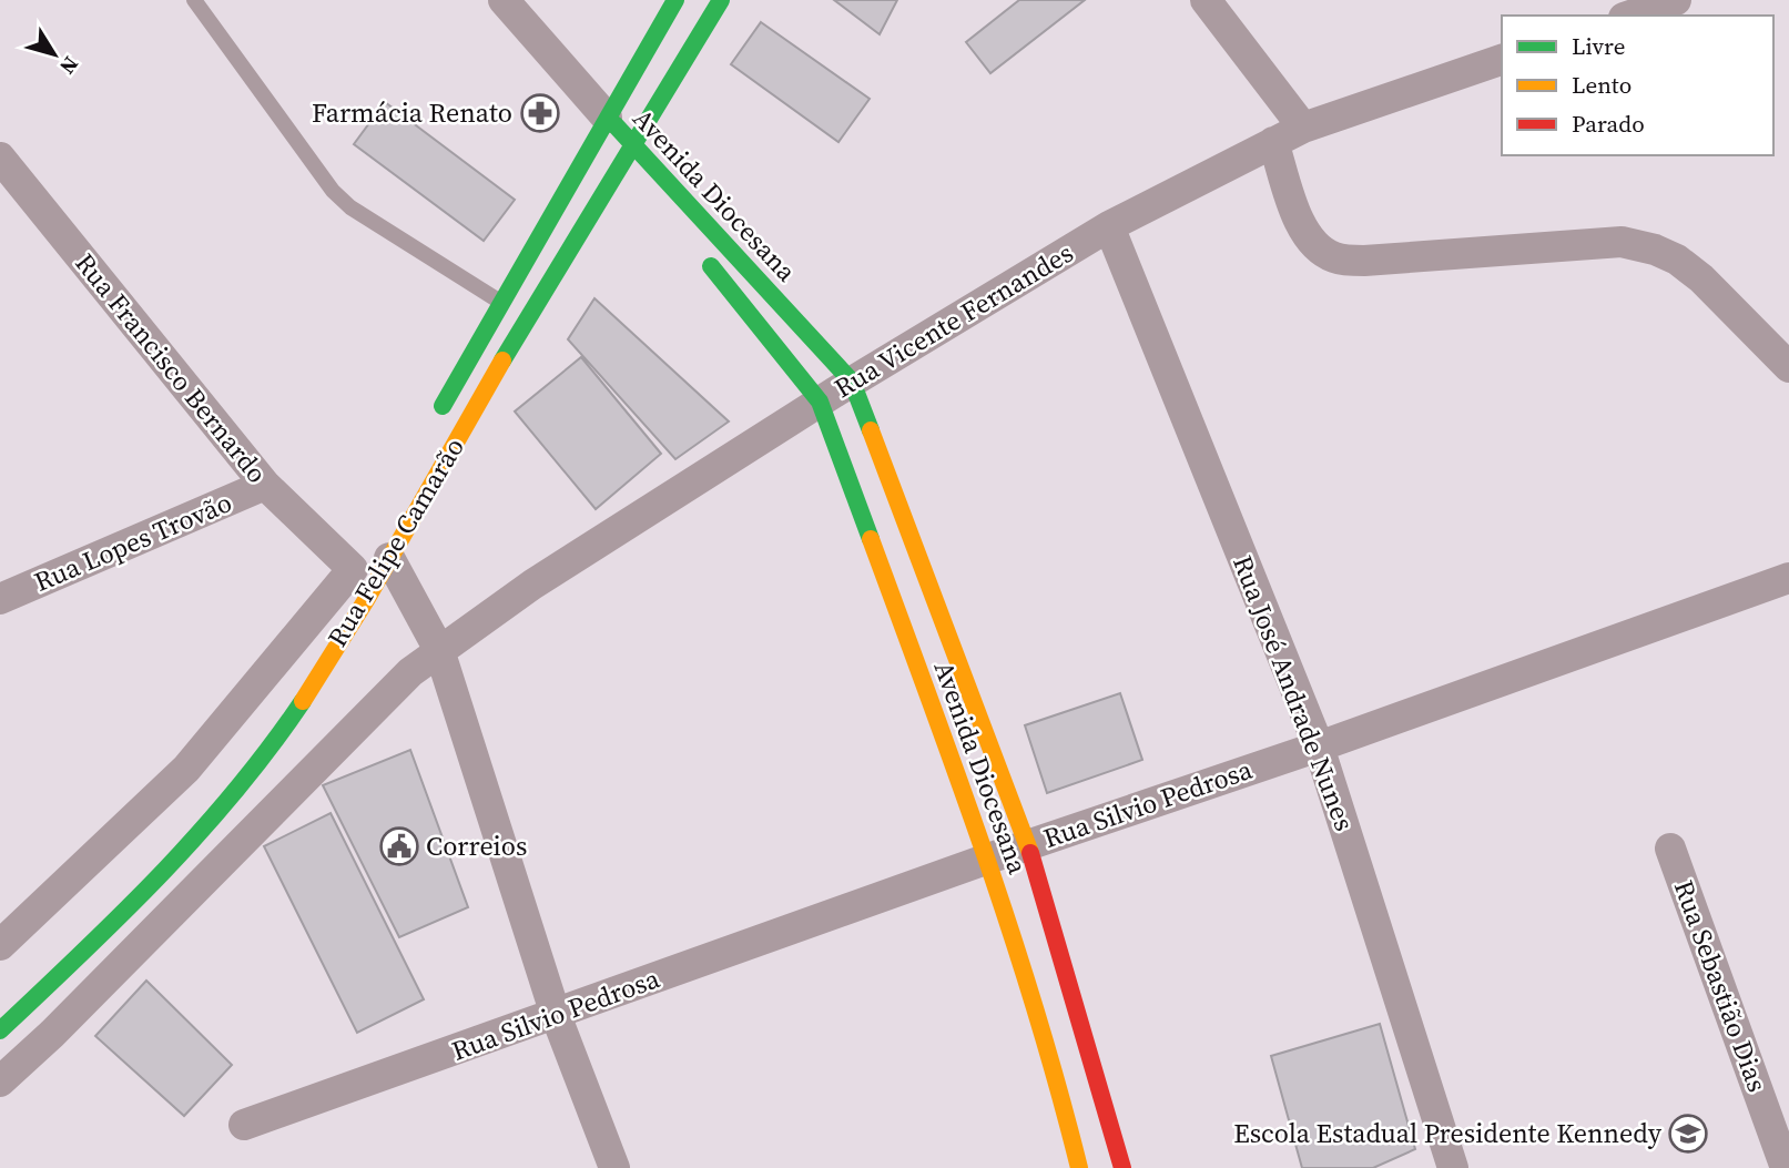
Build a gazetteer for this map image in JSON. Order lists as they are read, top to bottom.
{
  "streets": {
    "street": [
      "Avenida Diocesana",
      "Rua Vicente Fernandes",
      "Rua Francisco Bernardo",
      "Rua Lopes Trovão",
      "Rua Felipe Camarão",
      "Rua José Andrade Nunes",
      "Rua Silvio Pedrosa",
      "Rua Sebastião Dias"
    ]
  },
  "crossings": [
    ["Avenida Diocesana", "Rua Vicente Fernandes"],
    ["Avenida Diocesana", "Rua Felipe Camarão"],
    ["Avenida Diocesana", "Rua Silvio Pedrosa"],
    ["Rua Vicente Fernandes", "Rua Francisco Bernardo"],
    ["Rua Vicente Fernandes", "Rua José Andrade Nunes"],
    ["Rua Francisco Bernardo", "Rua Lopes Trovão"],
    ["Rua Francisco Bernardo", "Rua Felipe Camarão"],
    ["Rua Francisco Bernardo", "Rua Silvio Pedrosa"],
    ["Rua José Andrade Nunes", "Rua Silvio Pedrosa"]
  ],
  "places": {
    "pharmacy": ["Farmácia Renato"],
    "public building": ["Correios"],
    "school or university": ["Escola Estadual Presidente Kennedy"]
  },
  "legend": ["Livre", "Lento", "Parado"],
  "north": "bottom right"
}
